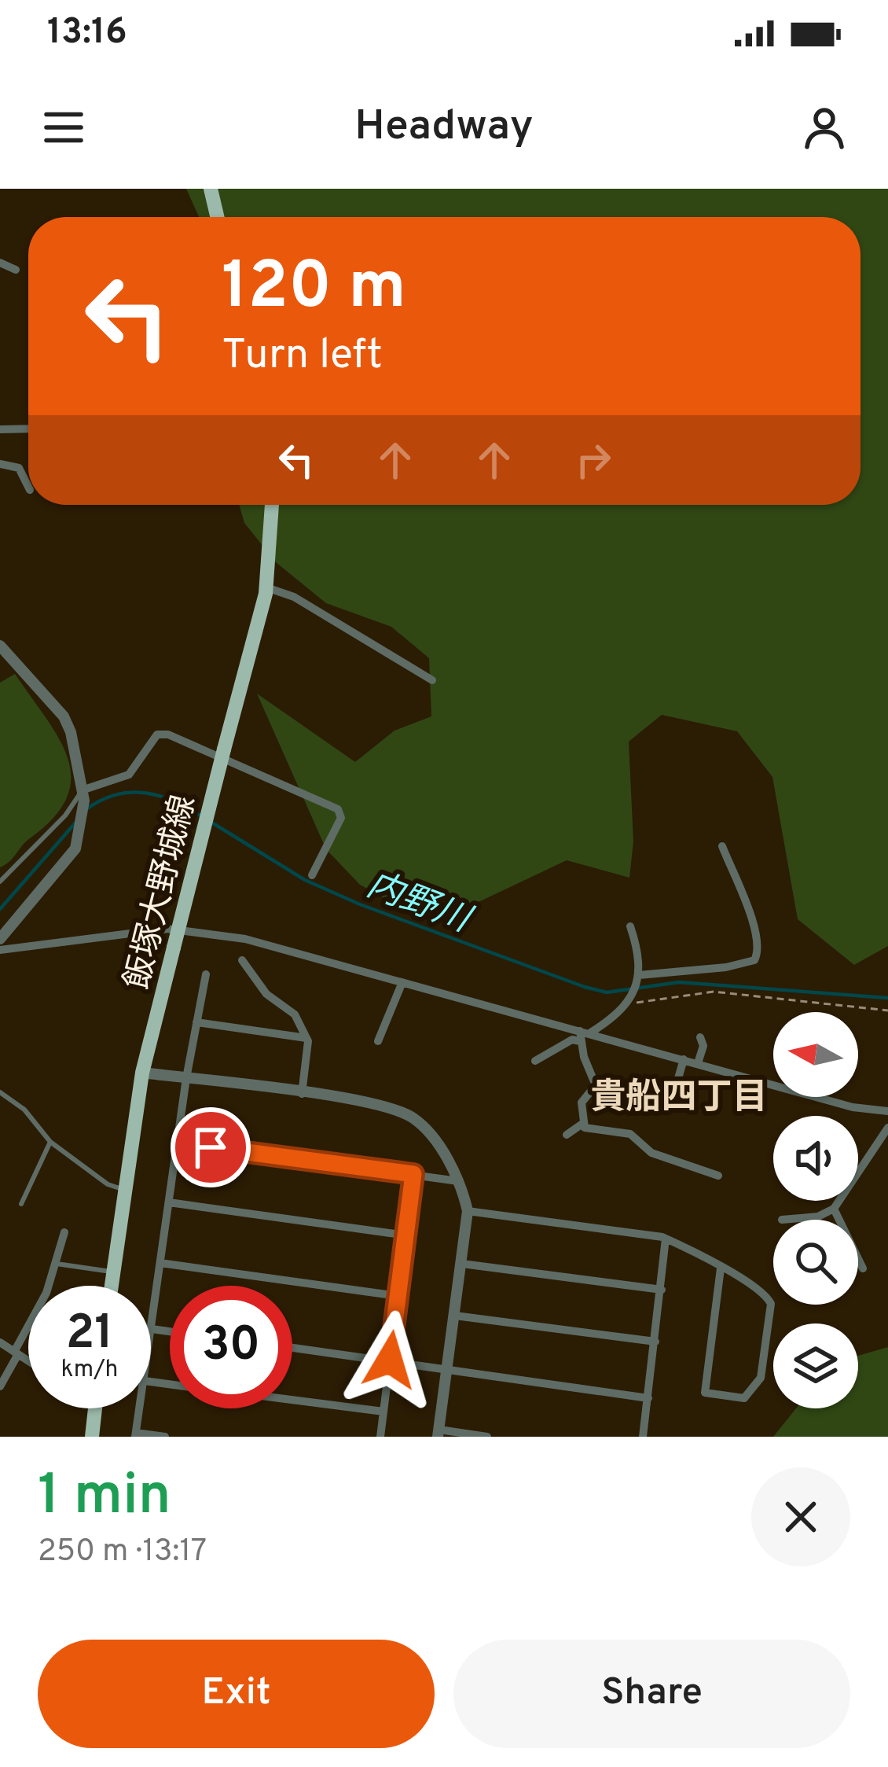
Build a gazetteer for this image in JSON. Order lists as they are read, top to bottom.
{
  "streets": {
    "main road": ["飯塚大野城線"]
  },
  "districts": ["貴船四丁目"],
  "water": ["内野川"],
  "north": "left",
  "page": {
    "status": "13:16",
    "header": "Headway",
    "turn": ["120 m", "Turn left"],
    "speed": "21 km/h",
    "limit": "30",
    "heading": ["1 min", "250 m · 13:17"],
    "buttons": ["Exit", "Share"]
  }
}
